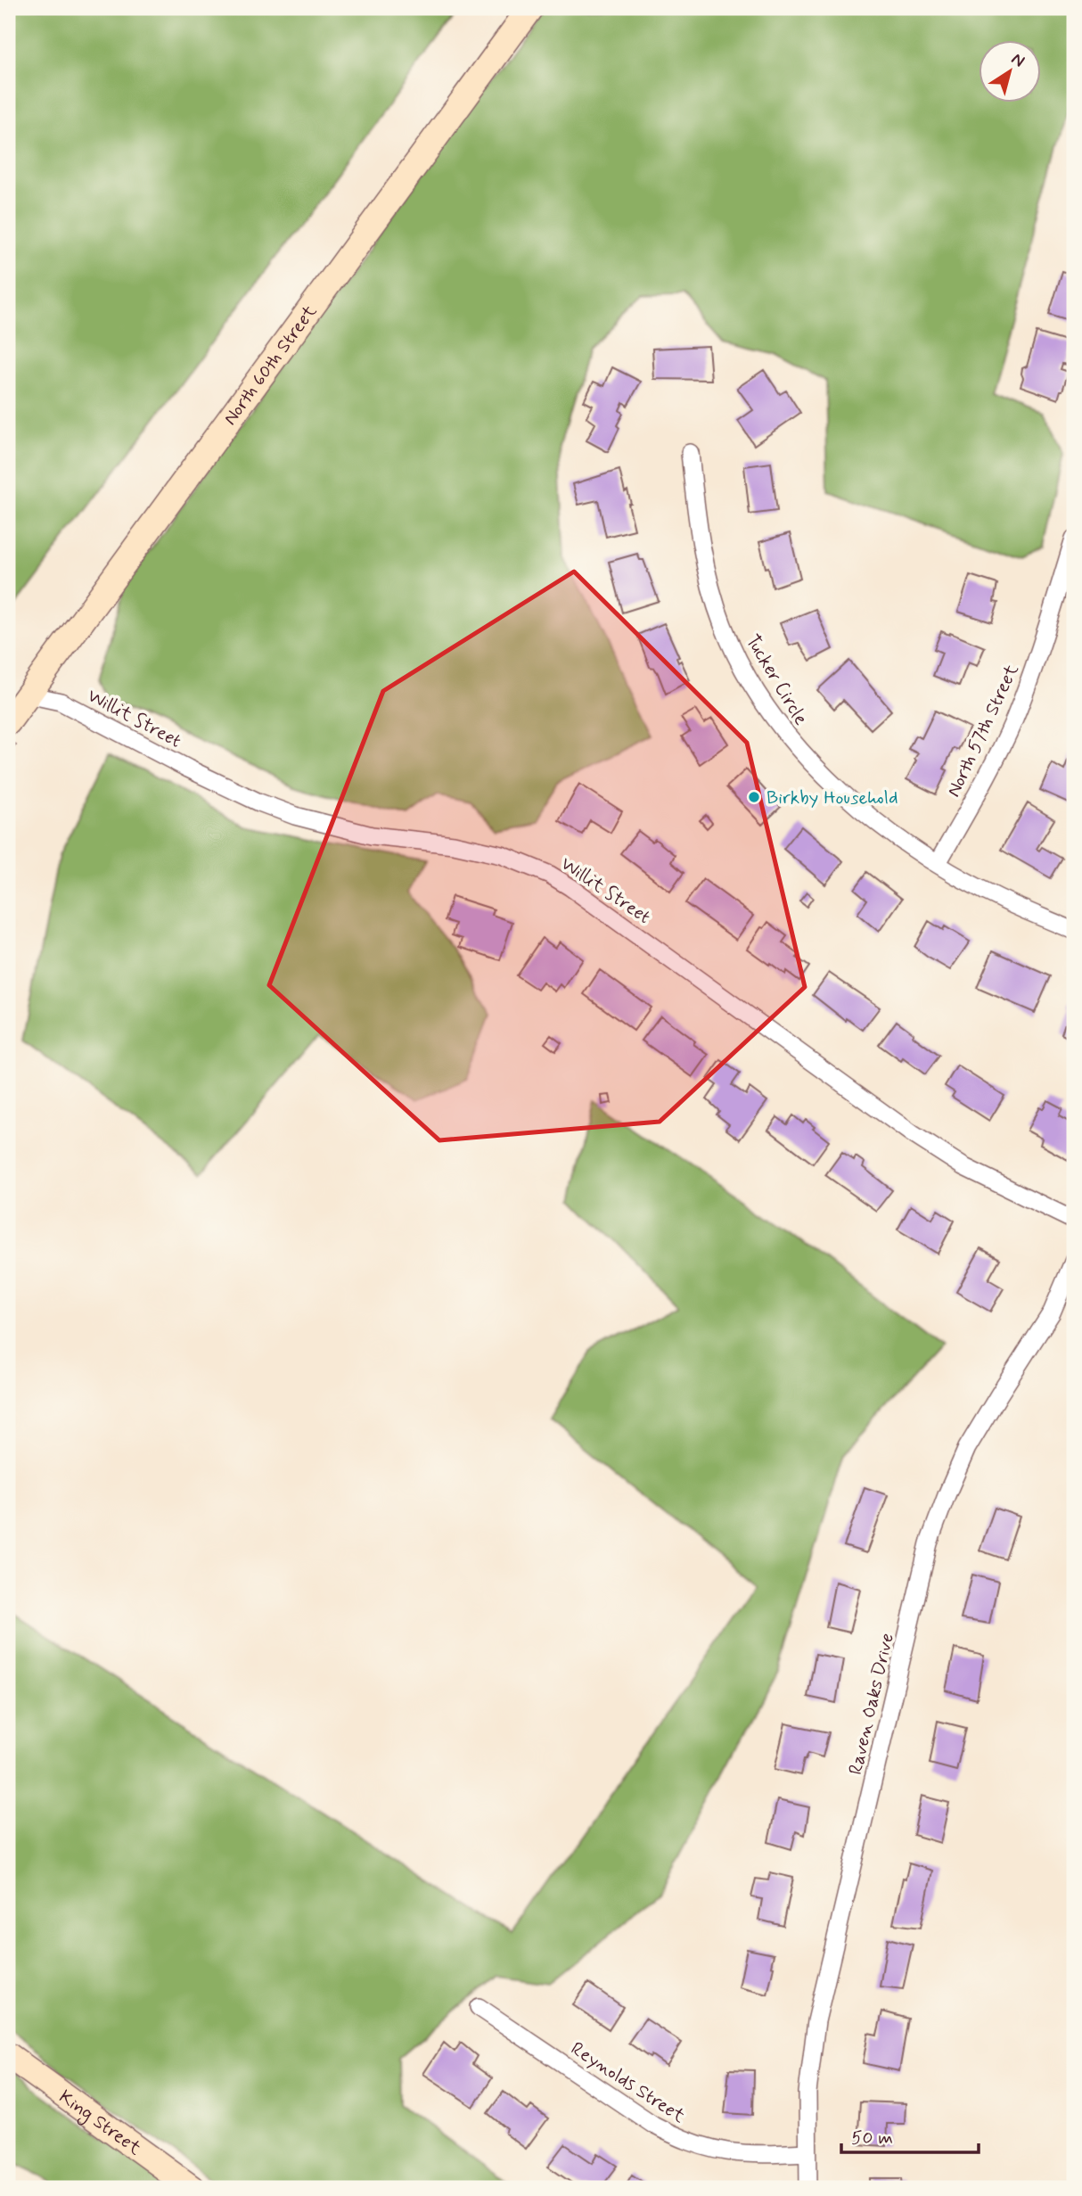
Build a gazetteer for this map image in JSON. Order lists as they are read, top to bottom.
{
  "streets": {
    "main road": ["North 60th Street", "King Street"],
    "street": [
      "Tucker Circle",
      "Willit Street",
      "North 57th Street",
      "Raven Oaks Drive",
      "Reynolds Street"
    ]
  },
  "crossings": [
    ["North 60th Street", "Willit Street"],
    ["Tucker Circle", "North 57th Street"],
    ["Raven Oaks Drive", "Reynolds Street"]
  ],
  "places": ["Birkby Household"],
  "scale_bar": "50 m",
  "north": "top right"
}
